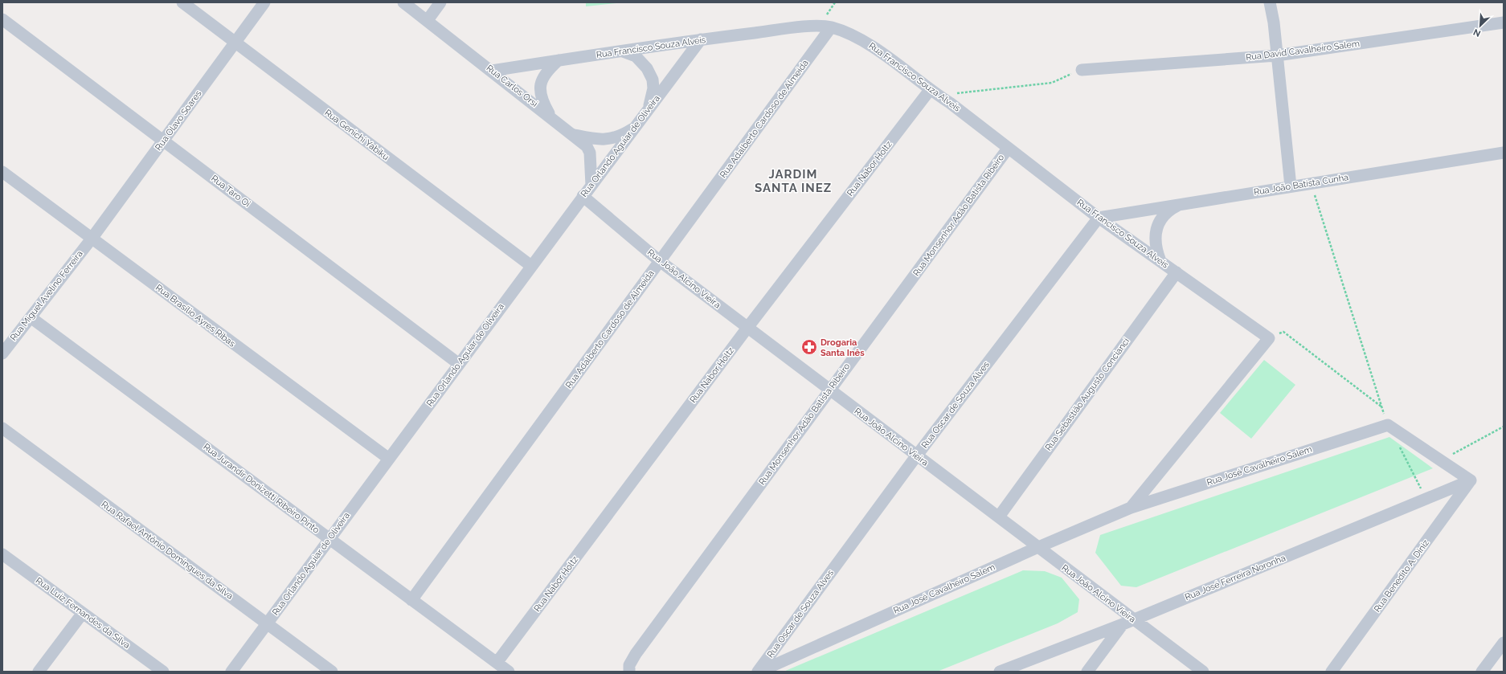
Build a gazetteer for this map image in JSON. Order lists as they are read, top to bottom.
{
  "streets": {
    "street": [
      "Rua Francisco Souza Alveis",
      "Rua David Cavalheiro Salem",
      "Rua Carlos Orsi",
      "Rua Adalberto Cardoso de Almeida",
      "Rua Olavo Soares",
      "Rua Genichi Yabiku",
      "Rua Orlando Aguiar de Oliveira",
      "Rua Nabor Holtz",
      "Rua João Batista Cunha",
      "Rua Taro Oi",
      "Rua Monsenhor Adão Batista Ribeiro",
      "Rua João Alcino Vieira",
      "Rua Miguel Avelino Ferreira",
      "Rua Brasílio Ayres Ribas",
      "Rua Sebastião Augusto Concianci",
      "Rua Oscar de Souza Alves",
      "Rua José Cavalheiro Salem",
      "Rua Jurandir Donizetti Ribeiro Pinto",
      "Rua Rafael Antônio Domingues da Silva",
      "Rua Benedito A. Diniz",
      "Rua José Ferreira Noronha",
      "Rua Luiz Fernandes da Silva"
    ]
  },
  "crossings": [
    ["Rua Francisco Souza Alveis", "Rua Carlos Orsi"],
    ["Rua Francisco Souza Alveis", "Rua Adalberto Cardoso de Almeida"],
    ["Rua Francisco Souza Alveis", "Rua Orlando Aguiar de Oliveira"],
    ["Rua Francisco Souza Alveis", "Rua Nabor Holtz"],
    ["Rua Francisco Souza Alveis", "Rua João Batista Cunha"],
    ["Rua Francisco Souza Alveis", "Rua Monsenhor Adão Batista Ribeiro"],
    ["Rua Francisco Souza Alveis", "Rua Sebastião Augusto Concianci"],
    ["Rua Francisco Souza Alveis", "Rua Oscar de Souza Alves"],
    ["Rua Francisco Souza Alveis", "Rua José Cavalheiro Salem"],
    ["Rua Carlos Orsi", "Rua Orlando Aguiar de Oliveira"],
    ["Rua Adalberto Cardoso de Almeida", "Rua João Alcino Vieira"],
    ["Rua Adalberto Cardoso de Almeida", "Rua Jurandir Donizetti Ribeiro Pinto"],
    ["Rua Olavo Soares", "Rua Genichi Yabiku"],
    ["Rua Olavo Soares", "Rua Taro Oi"],
    ["Rua Olavo Soares", "Rua Miguel Avelino Ferreira"],
    ["Rua Olavo Soares", "Rua Brasílio Ayres Ribas"],
    ["Rua Genichi Yabiku", "Rua Orlando Aguiar de Oliveira"],
    ["Rua Orlando Aguiar de Oliveira", "Rua Taro Oi"],
    ["Rua Orlando Aguiar de Oliveira", "Rua João Alcino Vieira"],
    ["Rua Orlando Aguiar de Oliveira", "Rua Brasílio Ayres Ribas"],
    ["Rua Orlando Aguiar de Oliveira", "Rua Jurandir Donizetti Ribeiro Pinto"],
    ["Rua Orlando Aguiar de Oliveira", "Rua Rafael Antônio Domingues da Silva"],
    ["Rua Nabor Holtz", "Rua João Alcino Vieira"],
    ["Rua Nabor Holtz", "Rua Jurandir Donizetti Ribeiro Pinto"],
    ["Rua João Batista Cunha", "Rua Oscar de Souza Alves"],
    ["Rua Monsenhor Adão Batista Ribeiro", "Rua João Alcino Vieira"],
    ["Rua João Alcino Vieira", "Rua Sebastião Augusto Concianci"],
    ["Rua João Alcino Vieira", "Rua Oscar de Souza Alves"],
    ["Rua João Alcino Vieira", "Rua José Cavalheiro Salem"],
    ["Rua João Alcino Vieira", "Rua José Ferreira Noronha"],
    ["Rua Miguel Avelino Ferreira", "Rua Brasílio Ayres Ribas"],
    ["Rua Miguel Avelino Ferreira", "Rua Jurandir Donizetti Ribeiro Pinto"],
    ["Rua Oscar de Souza Alves", "Rua José Cavalheiro Salem"],
    ["Rua Benedito A. Diniz", "Rua José Ferreira Noronha"]
  ],
  "districts": ["JARDIM SANTA INEZ"],
  "places": {
    "pharmacy": ["Drogaria Santa Inês"]
  },
  "north": "bottom left"
}
